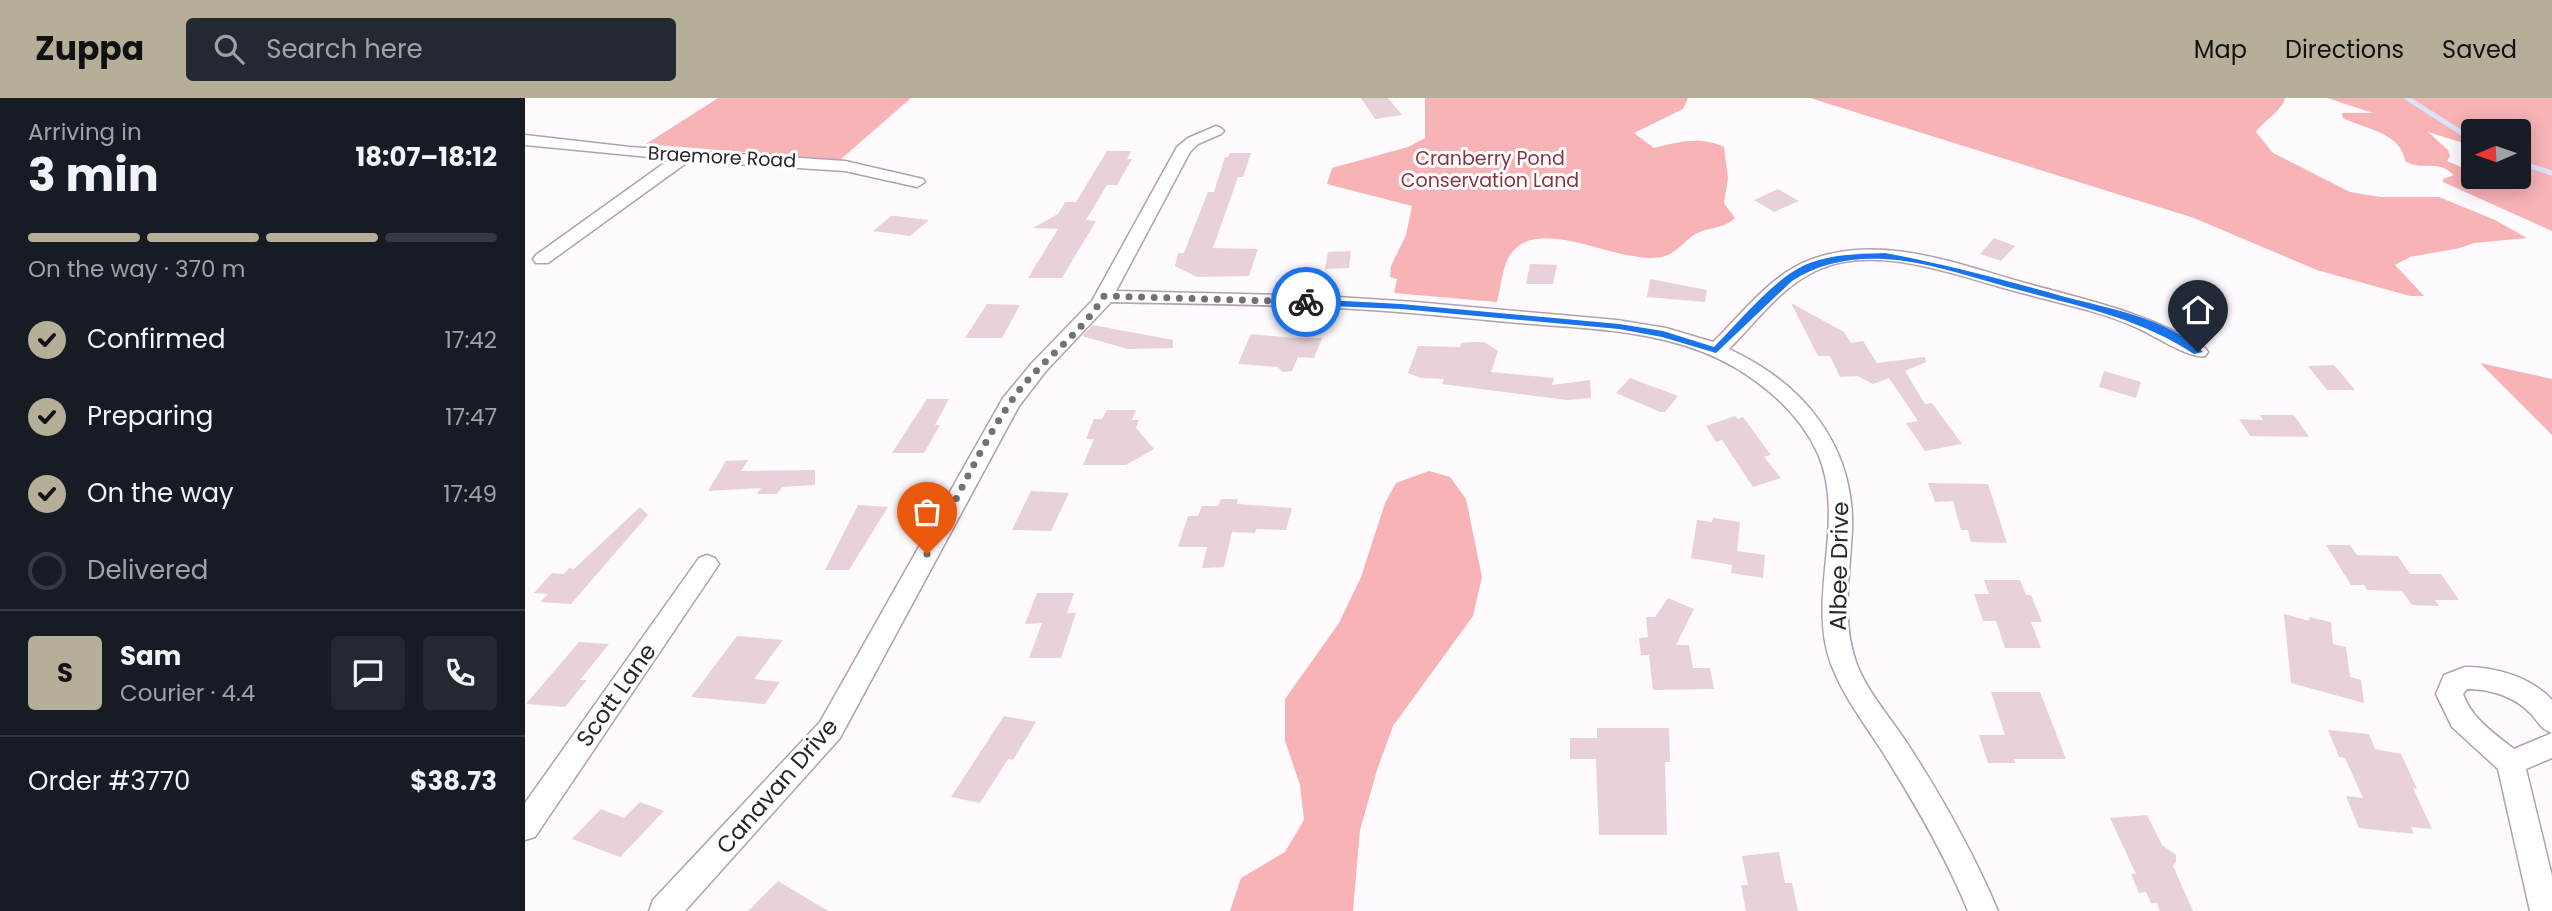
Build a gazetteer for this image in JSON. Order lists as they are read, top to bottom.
{
  "streets": {
    "street": [
      "Braemore Road",
      "Albee Drive",
      "Scott Lane",
      "Canavan Drive"
    ]
  },
  "crossings": [
    ["Albee Drive", "Canavan Drive"]
  ],
  "parks": ["Cranberry Pond Conservation Land"],
  "north": "left",
  "page": {
    "header": "Zuppa",
    "search": "Search here",
    "nav": ["Map", "Directions", "Saved"],
    "heading": ["3 min", "Arriving in", "18:07–18:12"],
    "panel": [
      "Sam",
      "Courier · 4.4",
      "Order #3770",
      "$38.73"
    ],
    "bar": "On the way · 370 m",
    "list": [
      ["Confirmed", "17:42"],
      ["Preparing", "17:47"],
      ["On the way", "17:49"],
      "Delivered"
    ],
    "round": "S"
  }
}
